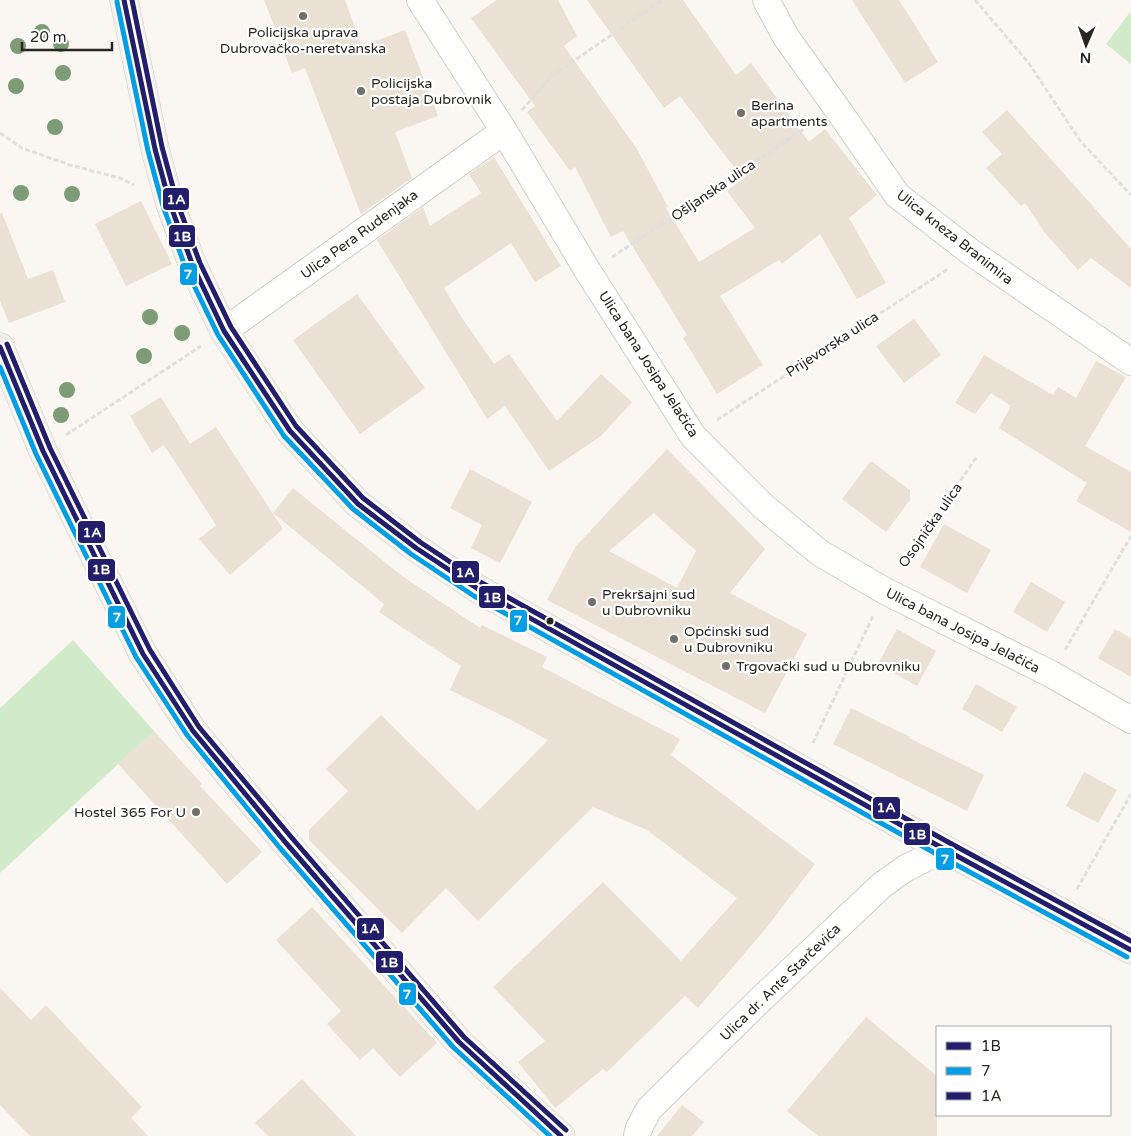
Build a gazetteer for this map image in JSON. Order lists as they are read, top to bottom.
{
  "streets": {
    "street": [
      "Ulica Pera Rudenjaka",
      "Ulica kneza Branimira",
      "Ulica bana Josipa Jelačića",
      "Ulica dr. Ante Starčevića"
    ],
    "path": ["Ošljanska ulica", "Prijevorska ulica", "Osojnička ulica"]
  },
  "crossings": [
    ["Ošljanska ulica", "Ulica kneza Branimira"],
    ["Ošljanska ulica", "Ulica bana Josipa Jelačića"],
    ["Ulica Pera Rudenjaka", "Ulica bana Josipa Jelačića"],
    ["Ulica kneza Branimira", "Prijevorska ulica"],
    ["Prijevorska ulica", "Ulica bana Josipa Jelačića"],
    ["Ulica bana Josipa Jelačića", "Osojnička ulica"]
  ],
  "places": [
    "Policijska uprava Dubrovačko-neretvanska",
    "Policijska postaja Dubrovnik",
    "Berina apartments",
    "Prekršajni sud u Dubrovniku",
    "Općinski sud u Dubrovniku",
    "Trgovački sud u Dubrovniku",
    "Hostel 365 For U"
  ],
  "lines": ["transit line 1B", "transit line 1A", "transit line 7"],
  "legend": ["1B", "7", "1A"],
  "scale_bar": "20 m",
  "north": "bottom"
}
